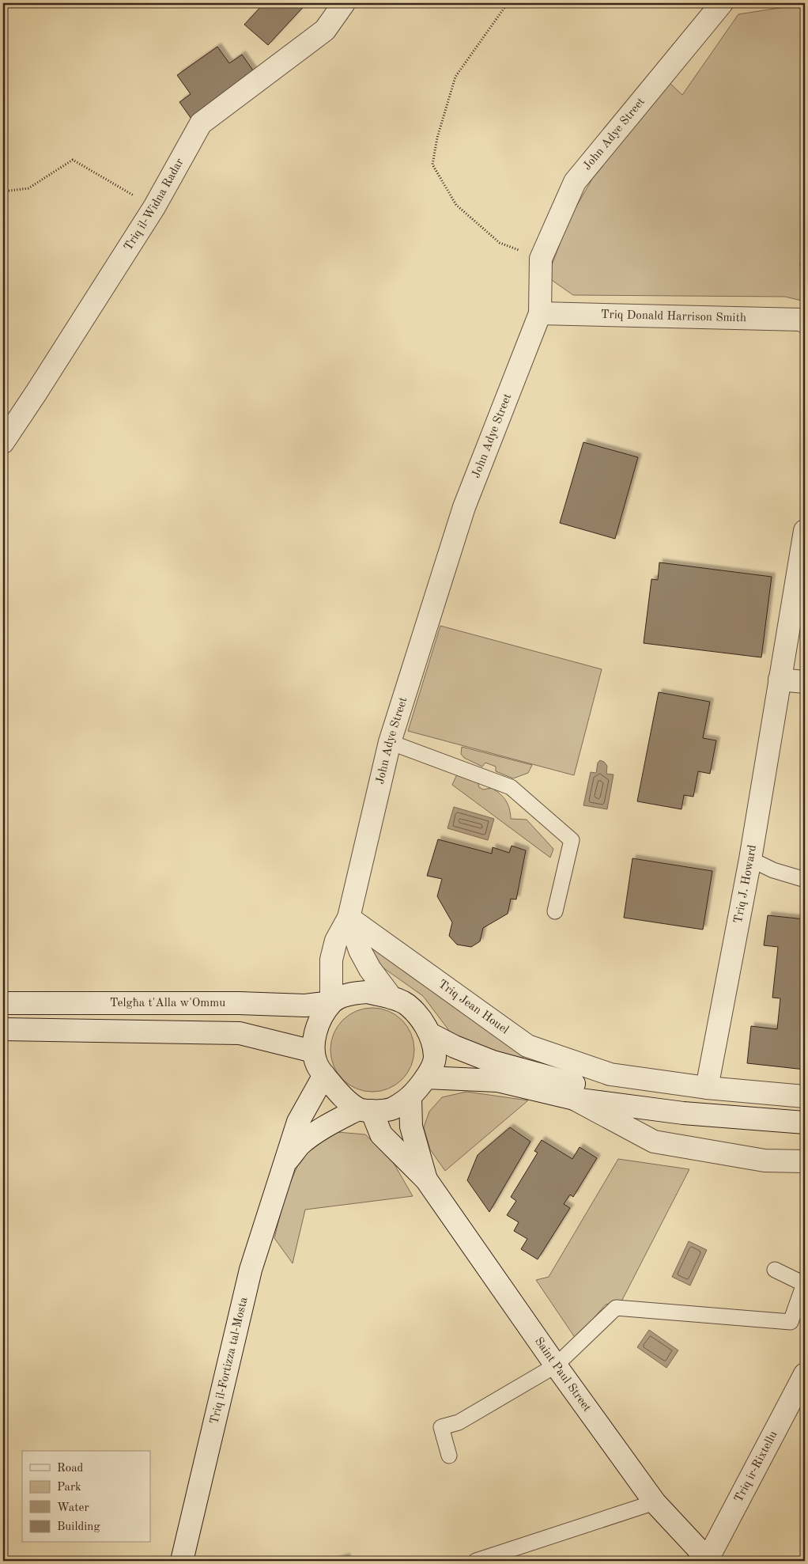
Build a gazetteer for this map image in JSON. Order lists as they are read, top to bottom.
{
  "streets": {
    "street": [
      "John Adye Street",
      "Triq il-Widna Radar",
      "Triq Donald Harrison Smith",
      "Triq J. Howard",
      "Telgħa t'Alla w'Ommu",
      "Triq Jean Houel",
      "Triq il-Fortizza tal-Mosta",
      "Saint Paul Street",
      "Triq ir-Rixtellu"
    ]
  },
  "crossings": [
    ["John Adye Street", "Triq Donald Harrison Smith"],
    ["John Adye Street", "Telgħa t'Alla w'Ommu"],
    ["John Adye Street", "Triq Jean Houel"],
    ["John Adye Street", "Triq il-Fortizza tal-Mosta"],
    ["John Adye Street", "Saint Paul Street"],
    ["Triq J. Howard", "Triq Jean Houel"],
    ["Telgħa t'Alla w'Ommu", "Triq Jean Houel"],
    ["Telgħa t'Alla w'Ommu", "Triq il-Fortizza tal-Mosta"],
    ["Telgħa t'Alla w'Ommu", "Saint Paul Street"],
    ["Triq Jean Houel", "Triq il-Fortizza tal-Mosta"],
    ["Triq Jean Houel", "Saint Paul Street"],
    ["Triq il-Fortizza tal-Mosta", "Saint Paul Street"],
    ["Saint Paul Street", "Triq ir-Rixtellu"]
  ],
  "legend": [
    "Road",
    "Park",
    "Water",
    "Building"
  ]
}
